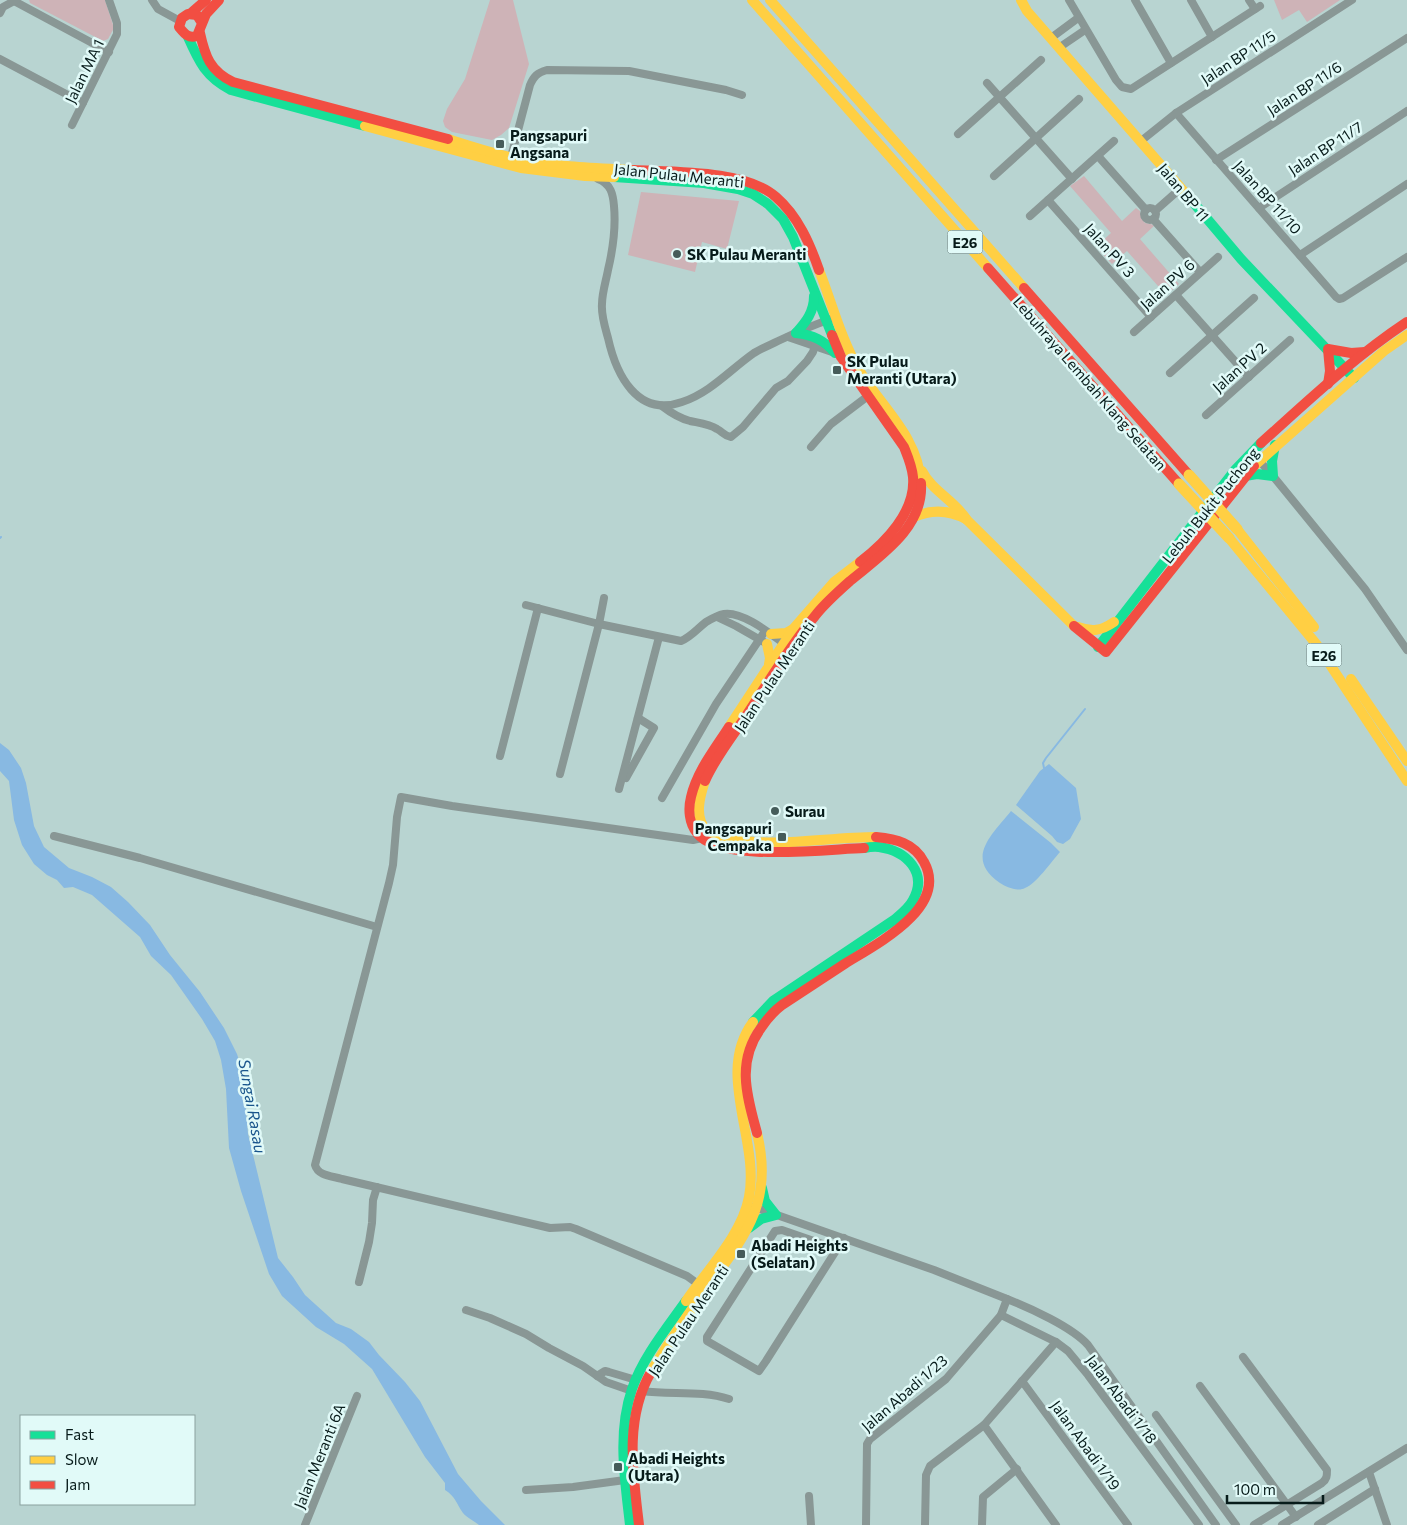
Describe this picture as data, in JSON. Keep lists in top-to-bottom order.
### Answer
{
  "streets": {
    "main road": [
      "Jalan Pulau Meranti",
      "Jalan BP 11",
      "E26",
      "Lebuhraya Lembah Klang Selatan",
      "Lebuh Bukit Puchong"
    ],
    "street": [
      "Jalan BP 11/5",
      "Jalan MA 1",
      "Jalan BP 11/6",
      "Jalan BP 11/7",
      "Jalan BP 11/10",
      "Jalan PV 3",
      "Jalan PV 6",
      "Jalan PV 2",
      "Jalan Abadi 1/23",
      "Jalan Abadi 1/18",
      "Jalan Abadi 1/19",
      "Jalan Meranti 6A"
    ]
  },
  "crossings": [
    ["Jalan BP 11/5", "Jalan BP 11"],
    ["Jalan BP 11/5", "Jalan BP 11/10"],
    ["Jalan BP 11/6", "Jalan BP 11/10"],
    ["Jalan BP 11/7", "Jalan BP 11/10"],
    ["Jalan BP 11", "Lebuh Bukit Puchong"],
    ["Jalan PV 3", "Jalan PV 6"],
    ["Jalan Abadi 1/23", "Jalan Abadi 1/18"]
  ],
  "water": ["Sungai Rasau"],
  "places": {
    "transit": [
      "Pangsapuri Angsana",
      "SK Pulau Meranti (Utara)",
      "Pangsapuri Cempaka",
      "Abadi Heights (Selatan)",
      "Abadi Heights (Utara)"
    ],
    "other": ["SK Pulau Meranti", "Surau"]
  },
  "legend": ["Fast", "Slow", "Jam"],
  "scale_bar": "100 m"
}
